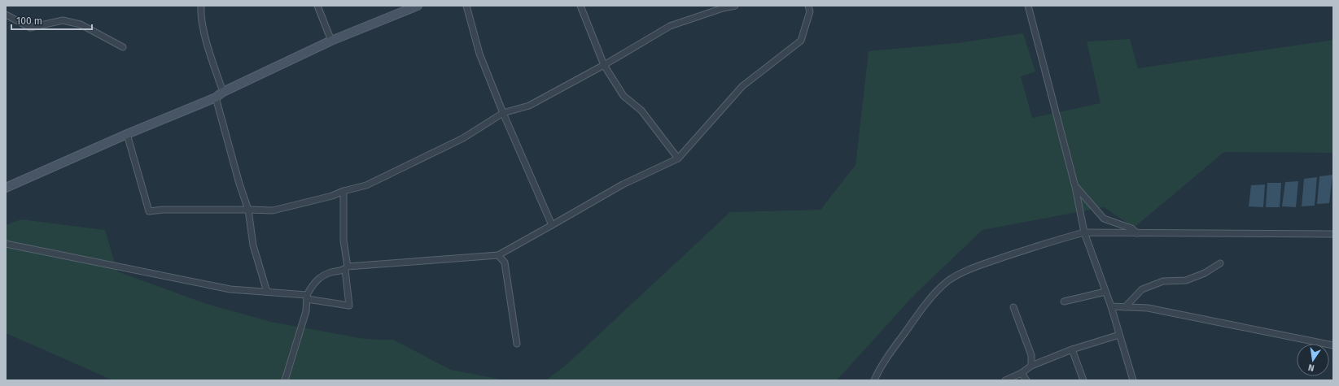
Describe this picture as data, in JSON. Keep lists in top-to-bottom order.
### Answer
{
  "scale_bar": "100 m",
  "north": "bottom"
}
